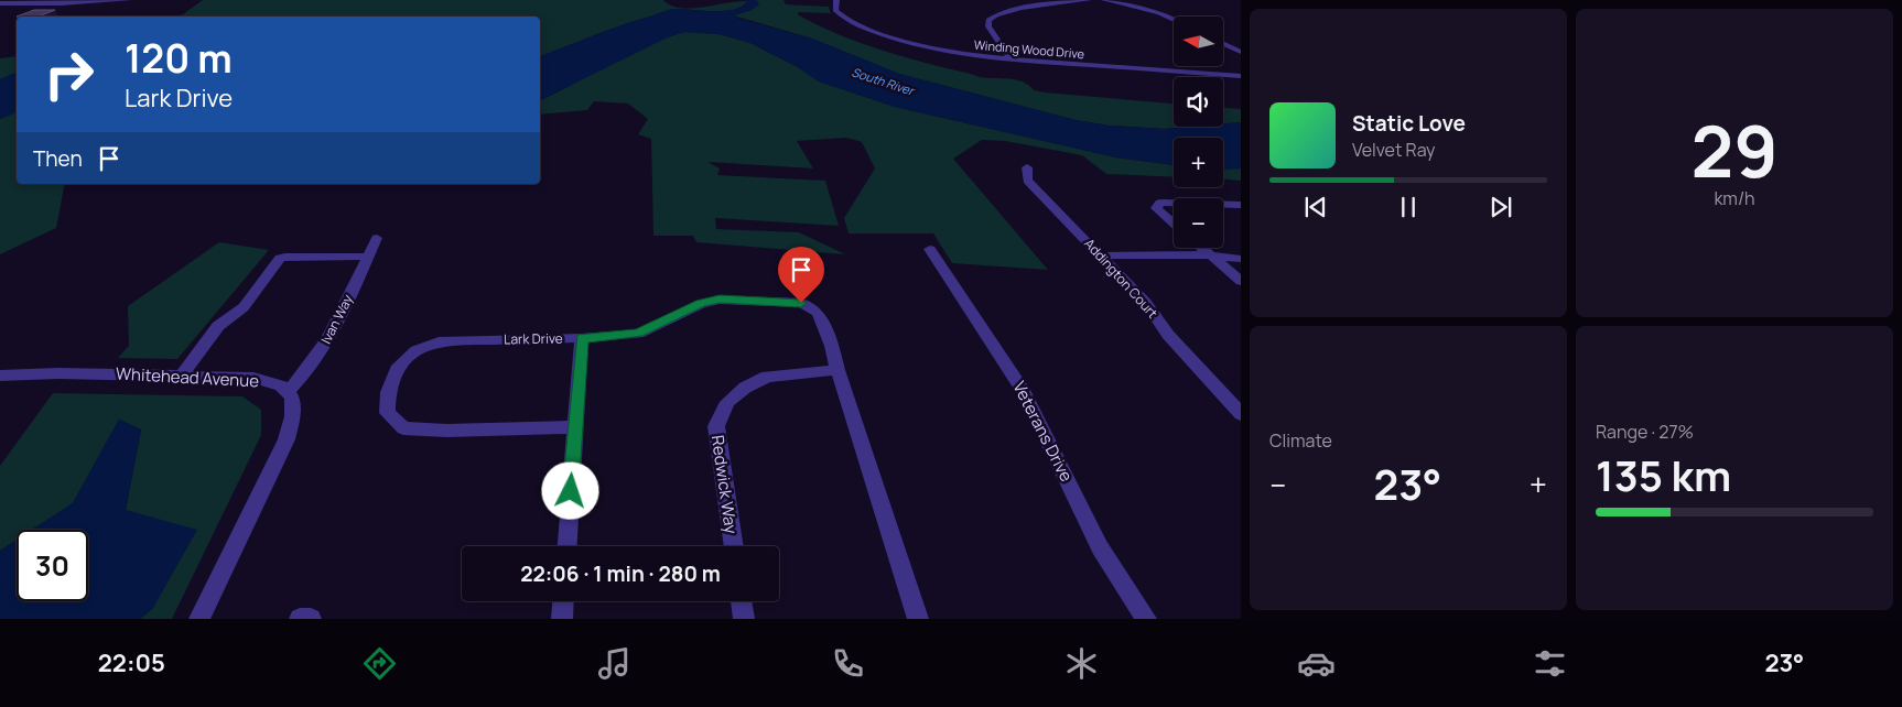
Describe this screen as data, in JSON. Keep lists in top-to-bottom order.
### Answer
{
  "streets": {
    "street": [
      "Winding Wood Drive",
      "Addington Court",
      "Ivan Way",
      "Lark Drive",
      "Whitehead Avenue",
      "Veterans Drive",
      "Redwick Way"
    ]
  },
  "crossings": [
    ["Ivan Way", "Whitehead Avenue"],
    ["Lark Drive", "Redwick Way"]
  ],
  "water": ["South River"],
  "north": "left",
  "page": {
    "tile": [
      ["29", "km/h"],
      "Climate",
      ["Range · 27%", "135 km"]
    ],
    "map_buttons": ["+", "−"],
    "turn": ["120 m", "Lark Drive"],
    "song": ["Static Love", "Velvet Ray"],
    "then": "Then",
    "heat": ["−", "23°", "+"],
    "limit": "30",
    "trip": "22:06 · 1 min · 280 m",
    "tabs": ["22:05", "23°"]
  }
}
